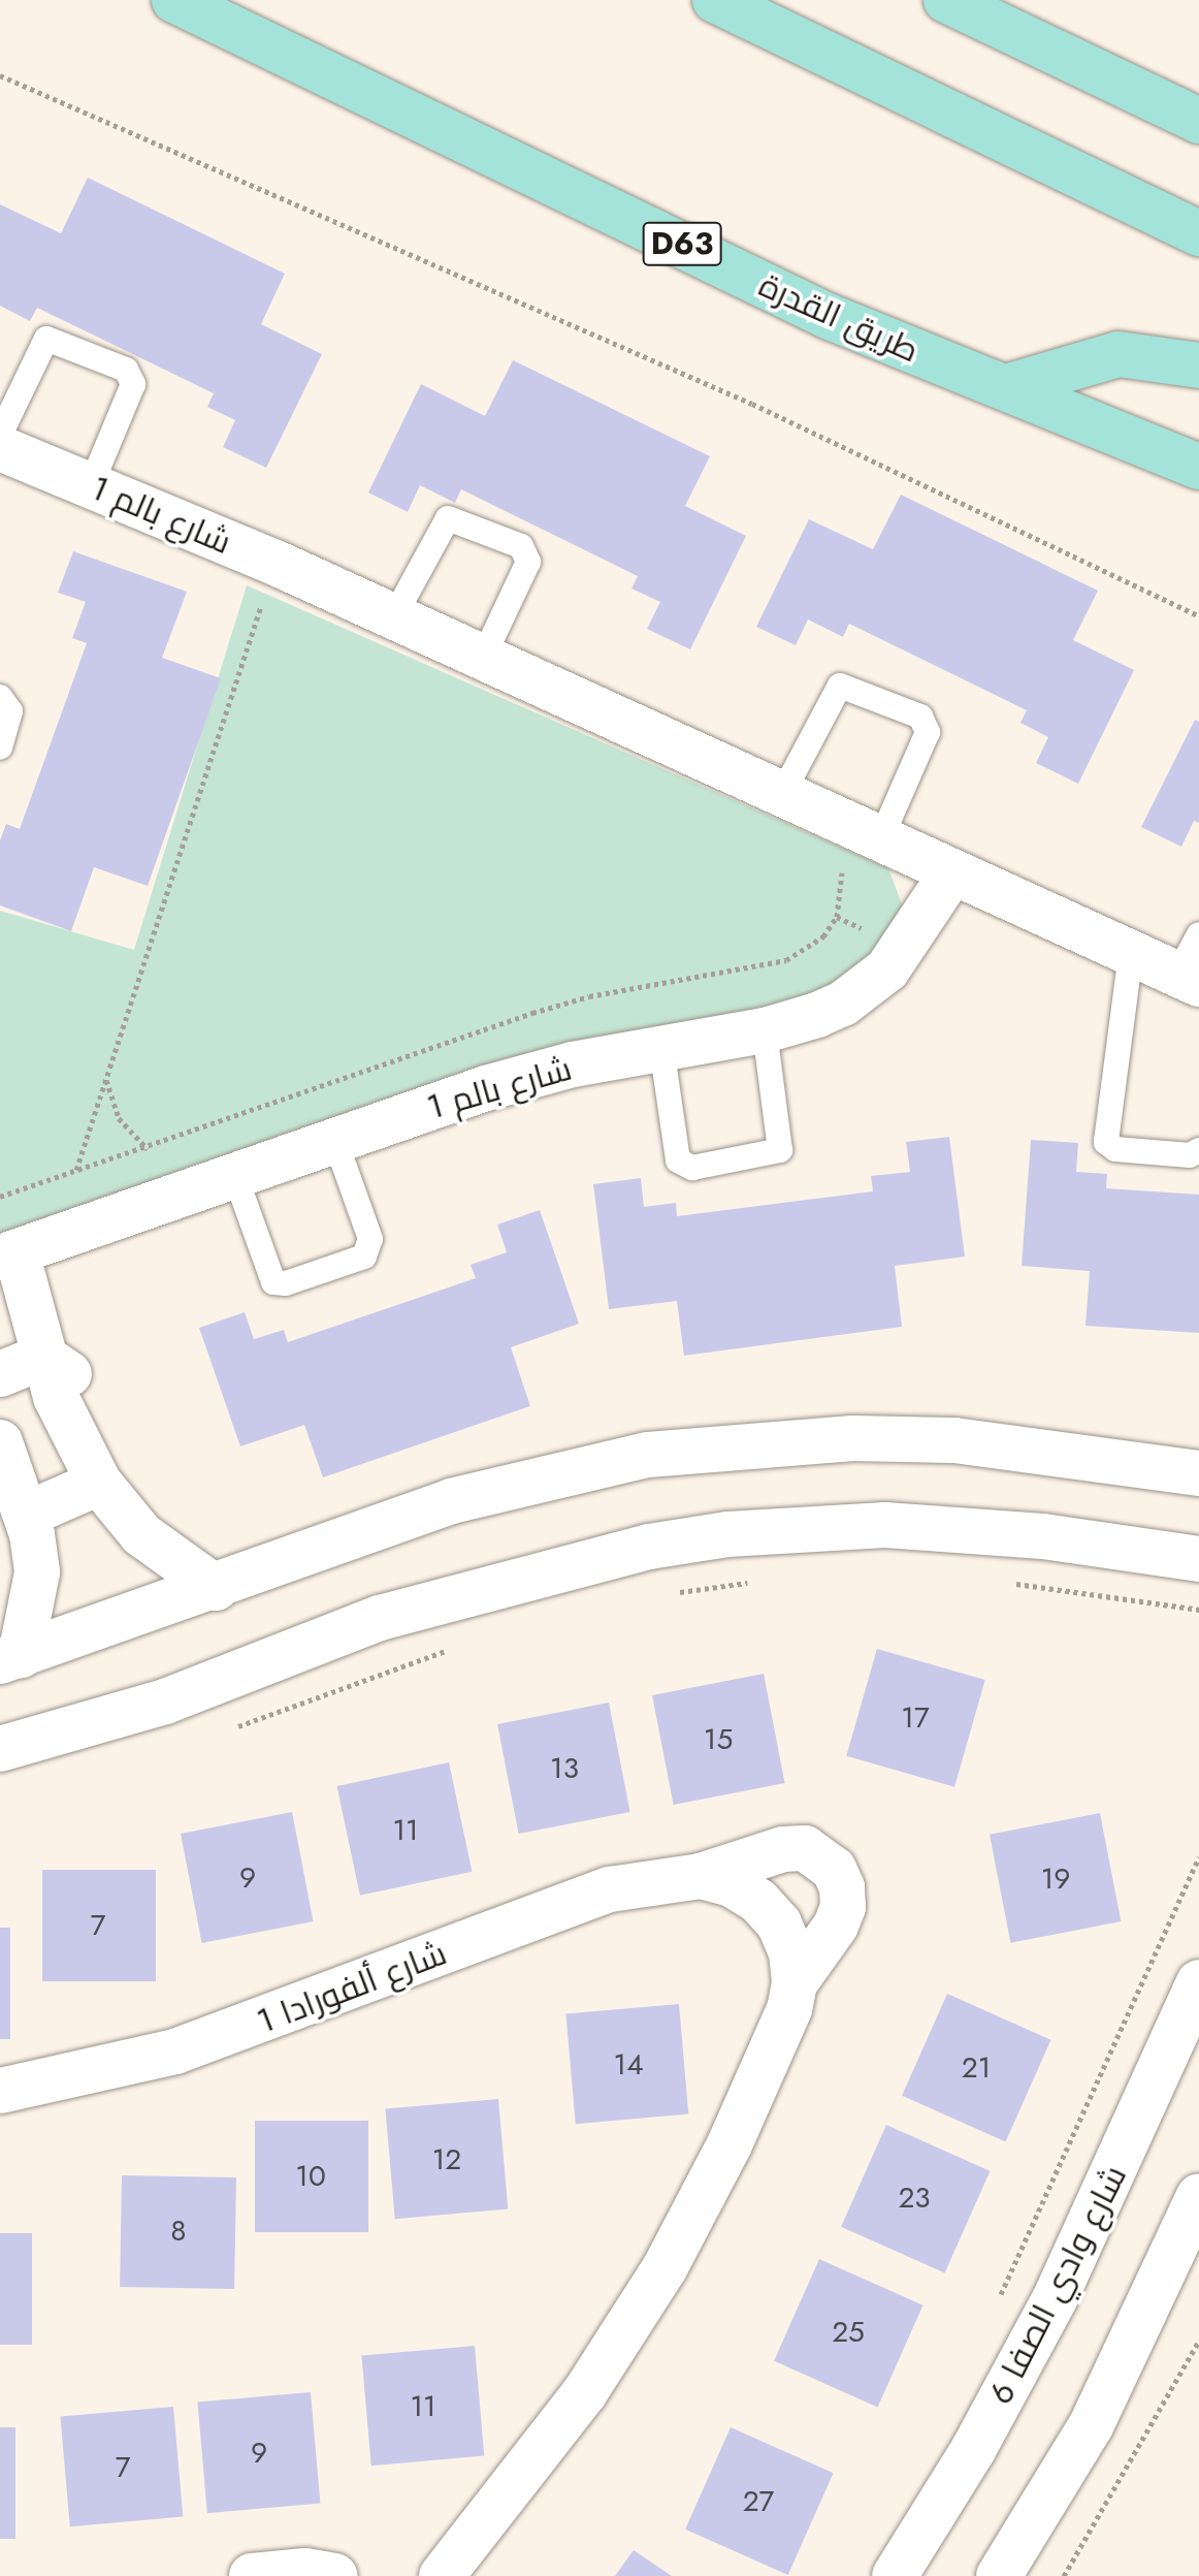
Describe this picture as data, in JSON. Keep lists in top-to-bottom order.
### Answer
{
  "streets": {
    "main road": ["D63", "طريق القدرة"],
    "street": ["شارع بالم 1", "شارع ألفورادا 1", "شارع وادي الصفا 6"]
  },
  "house_numbers": [
    "17",
    "15",
    "13",
    "11",
    "9",
    "19",
    "7",
    "14",
    "21",
    "12",
    "10",
    "23",
    "8",
    "25",
    "11",
    "9",
    "7",
    "27"
  ]
}
